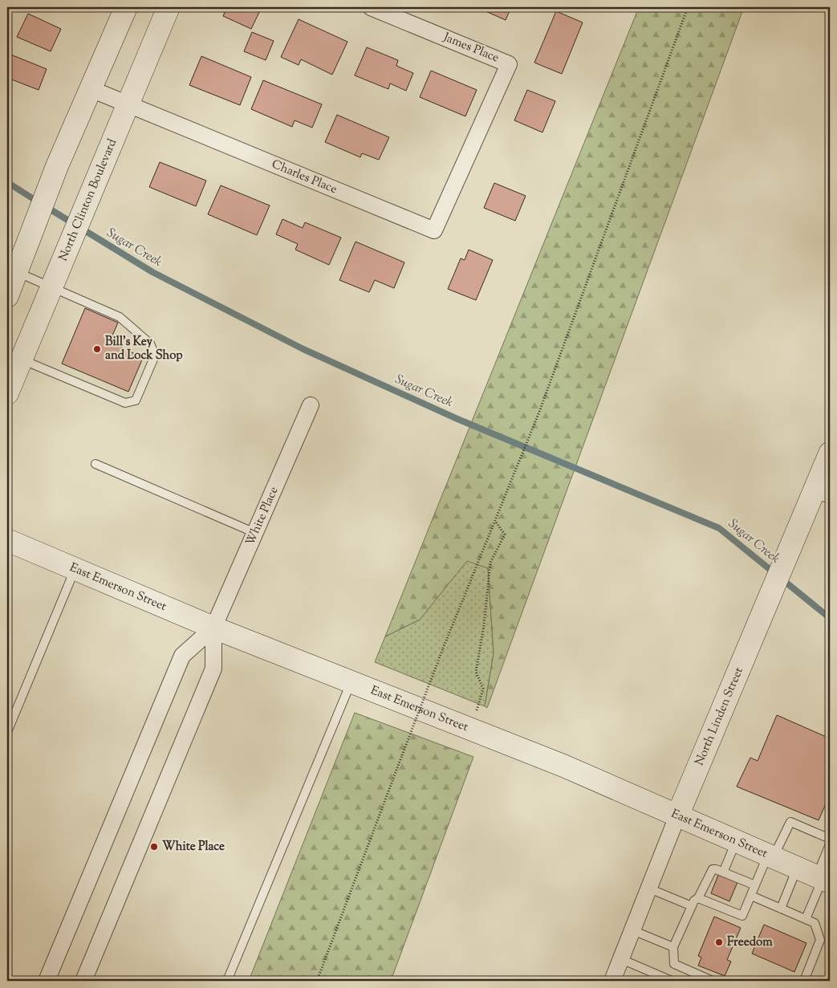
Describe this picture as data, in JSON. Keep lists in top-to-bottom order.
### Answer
{
  "streets": {
    "main road": ["North Clinton Boulevard", "East Emerson Street", "North Linden Street"],
    "street": ["James Place", "Charles Place", "White Place"]
  },
  "crossings": [
    ["James Place", "Charles Place"],
    ["Charles Place", "North Clinton Boulevard"],
    ["White Place", "East Emerson Street"],
    ["East Emerson Street", "North Linden Street"]
  ],
  "water": ["Sugar Creek"],
  "places": ["Bill's Key and Lock Shop", "White Place", "Freedom"]
}
